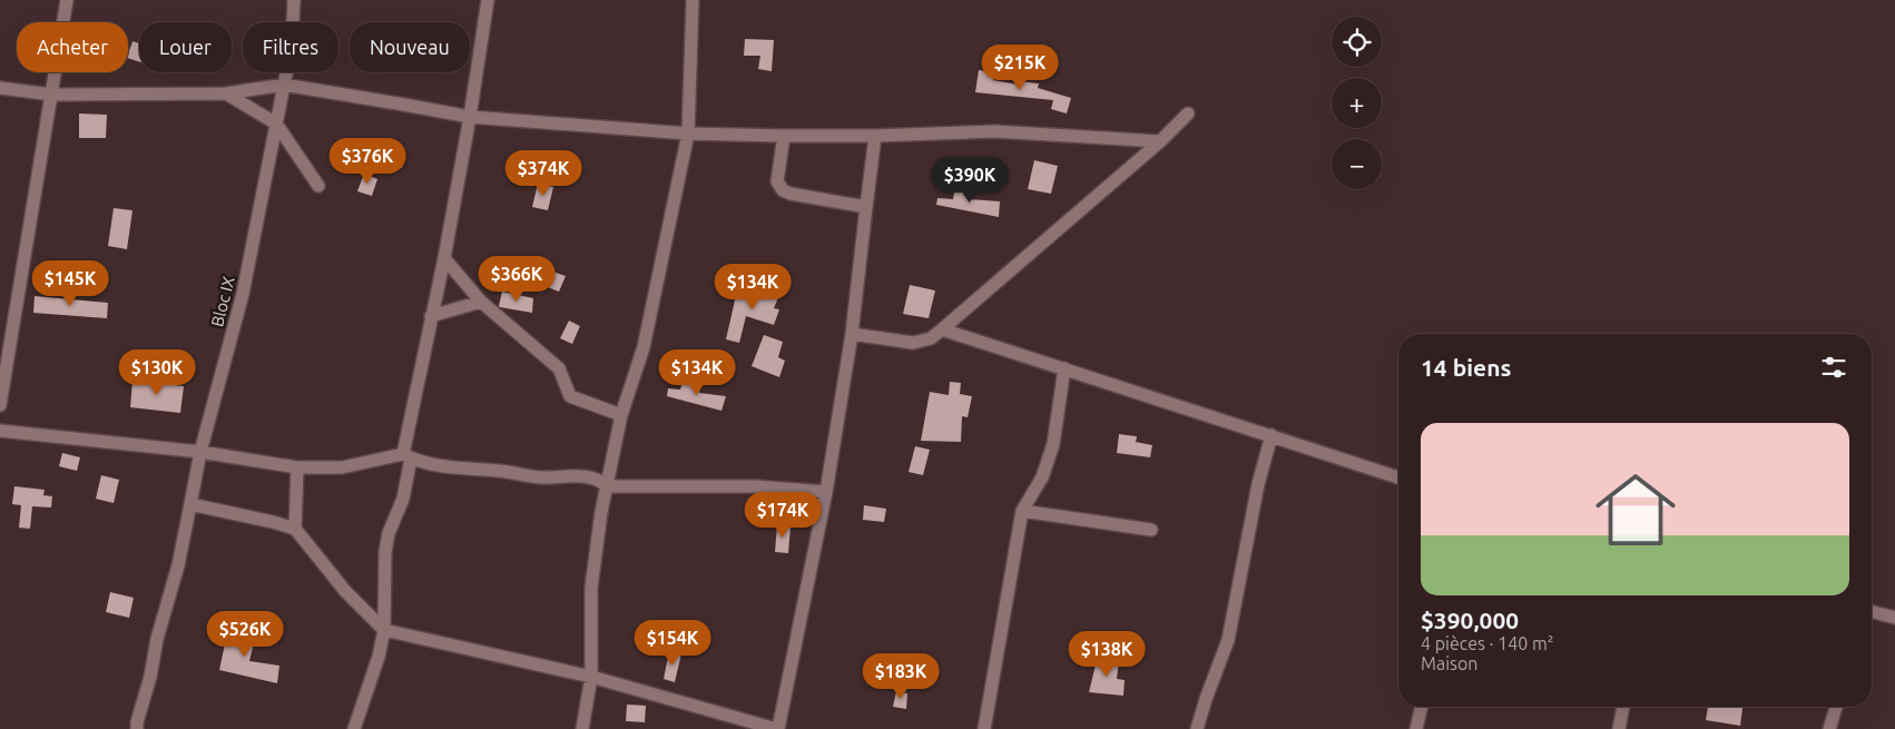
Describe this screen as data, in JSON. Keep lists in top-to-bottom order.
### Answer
{
  "streets": {
    "street": ["Bloc IX"]
  },
  "page": {
    "map_buttons": ["+", "−"],
    "chip": [
      "Acheter",
      "Louer",
      "Filtres",
      "Nouveau"
    ],
    "price": [
      "$215K",
      "$376K",
      "$374K",
      "$390K",
      "$366K",
      "$145K",
      "$134K",
      "$130K",
      "$134K",
      "$174K",
      "$526K",
      "$154K",
      "$138K",
      "$183K"
    ],
    "heading": "14 biens",
    "list": [
      {
        "name": "$390,000",
        "note": "4 pièces · 140 m² · Maison"
      }
    ]
  }
}
